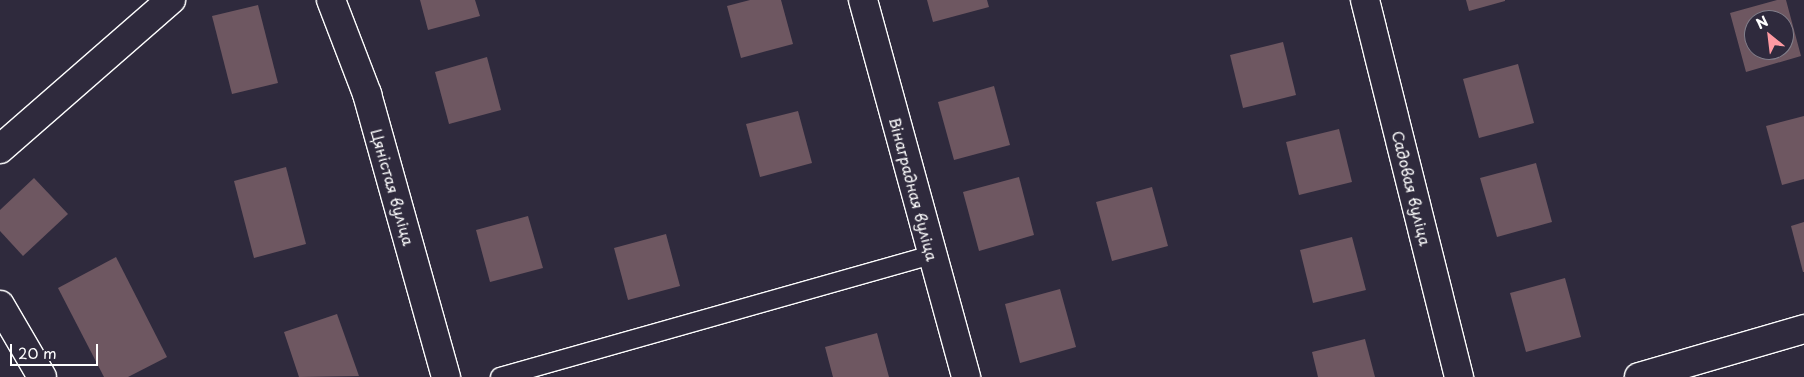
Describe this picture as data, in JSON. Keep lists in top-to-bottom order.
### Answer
{
  "streets": {
    "street": ["Цяністая вуліца", "Садовая вуліца", "Вінаградная вуліца"]
  },
  "scale_bar": "20 m",
  "north": "top left"
}
